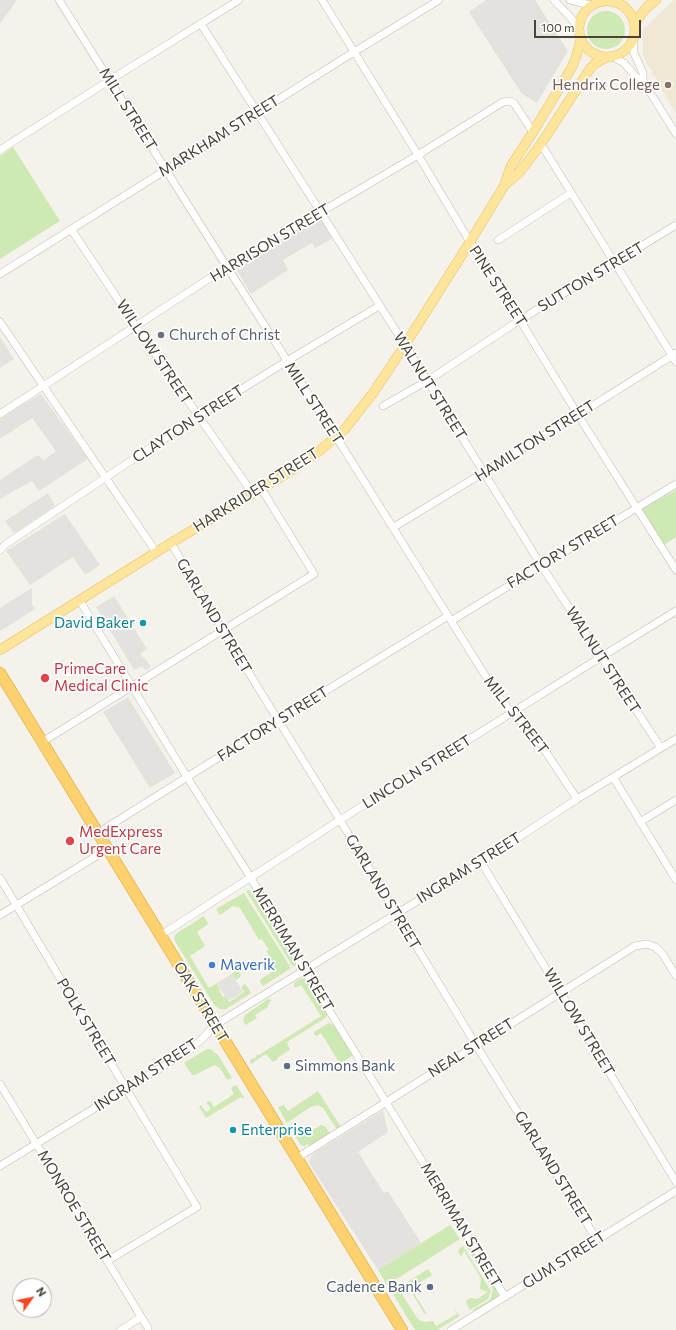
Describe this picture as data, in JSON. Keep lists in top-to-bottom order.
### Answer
{
  "streets": {
    "highway": ["OAK STREET"],
    "main road": ["HARKRIDER STREET"],
    "street": [
      "MILL STREET",
      "MARKHAM STREET",
      "HARRISON STREET",
      "SUTTON STREET",
      "PINE STREET",
      "WILLOW STREET",
      "WALNUT STREET",
      "CLAYTON STREET",
      "HAMILTON STREET",
      "FACTORY STREET",
      "GARLAND STREET",
      "LINCOLN STREET",
      "INGRAM STREET",
      "MERRIMAN STREET",
      "POLK STREET",
      "NEAL STREET",
      "MONROE STREET",
      "GUM STREET"
    ]
  },
  "crossings": [
    ["MILL STREET", "MARKHAM STREET"],
    ["MILL STREET", "HARRISON STREET"],
    ["MILL STREET", "CLAYTON STREET"],
    ["MILL STREET", "HAMILTON STREET"],
    ["MILL STREET", "HARKRIDER STREET"],
    ["MILL STREET", "FACTORY STREET"],
    ["MILL STREET", "LINCOLN STREET"],
    ["MILL STREET", "INGRAM STREET"],
    ["MARKHAM STREET", "PINE STREET"],
    ["MARKHAM STREET", "WILLOW STREET"],
    ["MARKHAM STREET", "WALNUT STREET"],
    ["HARRISON STREET", "PINE STREET"],
    ["HARRISON STREET", "WILLOW STREET"],
    ["HARRISON STREET", "WALNUT STREET"],
    ["HARRISON STREET", "HARKRIDER STREET"],
    ["HARRISON STREET", "GARLAND STREET"],
    ["SUTTON STREET", "PINE STREET"],
    ["SUTTON STREET", "WALNUT STREET"],
    ["PINE STREET", "HAMILTON STREET"],
    ["PINE STREET", "HARKRIDER STREET"],
    ["PINE STREET", "FACTORY STREET"],
    ["WILLOW STREET", "CLAYTON STREET"],
    ["WILLOW STREET", "HARKRIDER STREET"],
    ["WILLOW STREET", "GARLAND STREET"],
    ["WILLOW STREET", "INGRAM STREET"],
    ["WILLOW STREET", "NEAL STREET"],
    ["WALNUT STREET", "CLAYTON STREET"],
    ["WALNUT STREET", "HAMILTON STREET"],
    ["WALNUT STREET", "HARKRIDER STREET"],
    ["WALNUT STREET", "FACTORY STREET"],
    ["WALNUT STREET", "LINCOLN STREET"],
    ["WALNUT STREET", "INGRAM STREET"],
    ["CLAYTON STREET", "GARLAND STREET"],
    ["HARKRIDER STREET", "GARLAND STREET"],
    ["HARKRIDER STREET", "MERRIMAN STREET"],
    ["FACTORY STREET", "GARLAND STREET"],
    ["FACTORY STREET", "MERRIMAN STREET"],
    ["FACTORY STREET", "OAK STREET"],
    ["GARLAND STREET", "LINCOLN STREET"],
    ["GARLAND STREET", "INGRAM STREET"],
    ["GARLAND STREET", "NEAL STREET"],
    ["GARLAND STREET", "GUM STREET"],
    ["LINCOLN STREET", "MERRIMAN STREET"],
    ["LINCOLN STREET", "OAK STREET"],
    ["INGRAM STREET", "MERRIMAN STREET"],
    ["INGRAM STREET", "OAK STREET"],
    ["INGRAM STREET", "POLK STREET"],
    ["INGRAM STREET", "MONROE STREET"],
    ["MERRIMAN STREET", "NEAL STREET"],
    ["MERRIMAN STREET", "GUM STREET"],
    ["OAK STREET", "NEAL STREET"],
    ["POLK STREET", "MONROE STREET"]
  ],
  "places": [
    "Hendrix College",
    "Church of Christ",
    "David Baker",
    "PrimeCare Medical Clinic",
    "MedExpress Urgent Care",
    "Maverik",
    "Simmons Bank",
    "Enterprise",
    "Cadence Bank"
  ],
  "scale_bar": "100 m",
  "north": "top right"
}
